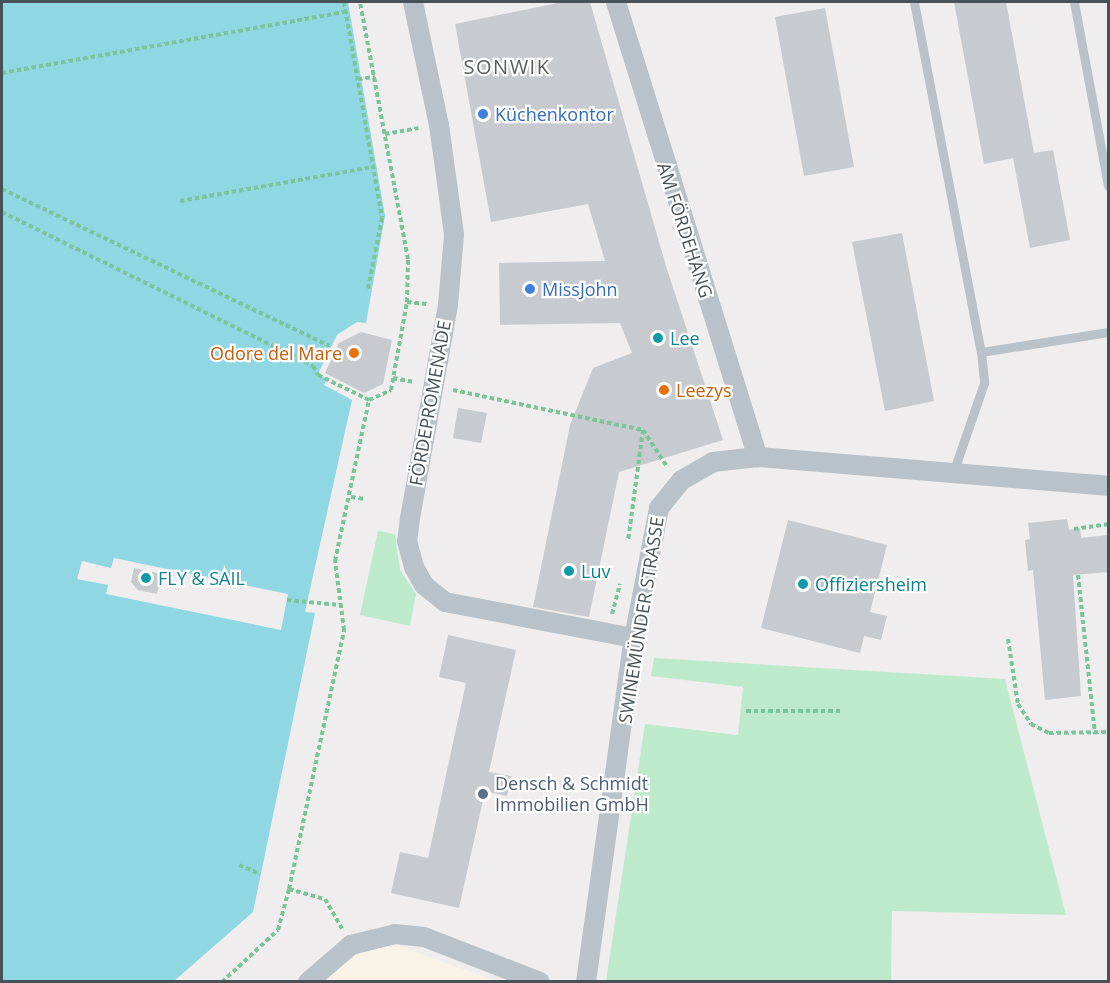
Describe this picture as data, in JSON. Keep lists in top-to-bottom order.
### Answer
{
  "streets": {
    "street": ["AM FÖRDEHANG", "FÖRDEPROMENADE", "SWINEMÜNDER STRASSE"]
  },
  "crossings": [
    ["AM FÖRDEHANG", "SWINEMÜNDER STRASSE"],
    ["FÖRDEPROMENADE", "SWINEMÜNDER STRASSE"]
  ],
  "districts": ["SONWIK"],
  "places": [
    "Küchenkontor",
    "MissJohn",
    "Lee",
    "Odore del Mare",
    "Leezys",
    "Luv",
    "FLY & SAIL",
    "Offiziersheim",
    "Densch & Schmidt Immobilien GmbH"
  ]
}
